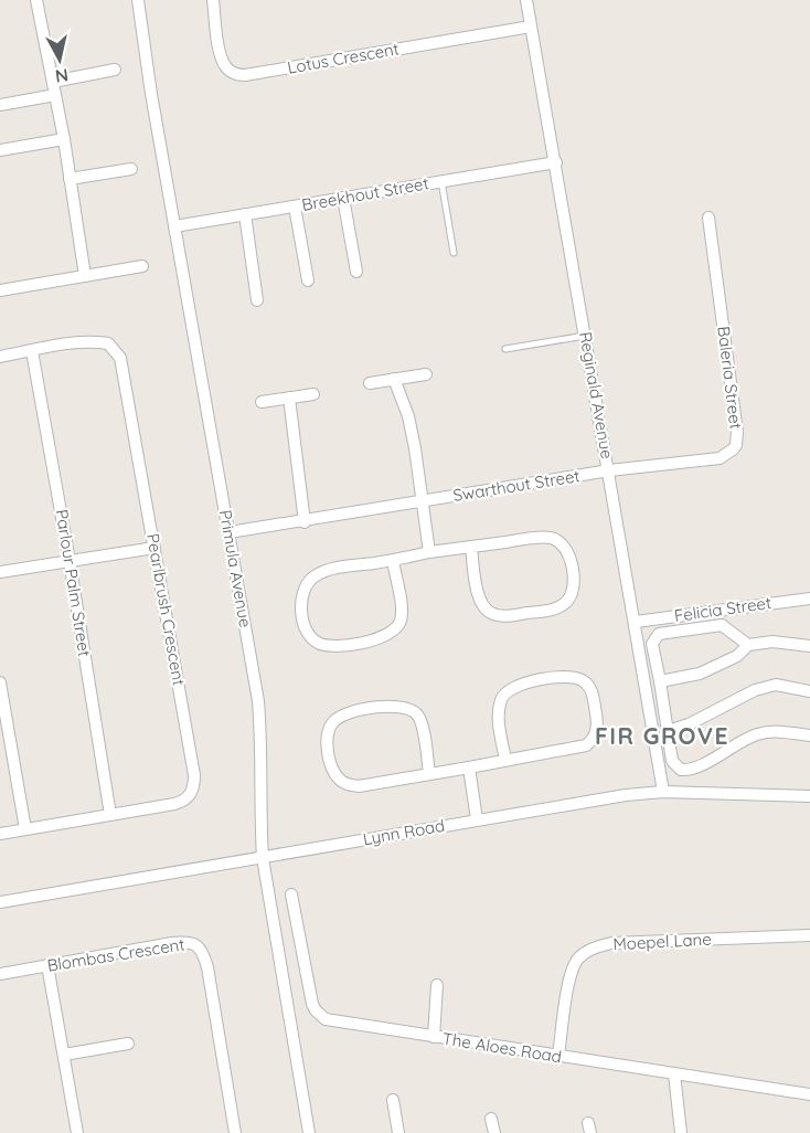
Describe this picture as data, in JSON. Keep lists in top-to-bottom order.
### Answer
{
  "streets": {
    "street": [
      "Lotus Crescent",
      "Breekhout Street",
      "Baleria Street",
      "Reginald Avenue",
      "Swarthout Street",
      "Primula Avenue",
      "Parlour Palm Street",
      "Pearlbrush Crescent",
      "Felicia Street",
      "Lynn Road",
      "Moepel Lane",
      "Blombas Crescent",
      "The Aloes Road"
    ]
  },
  "crossings": [
    ["Lotus Crescent", "Reginald Avenue"],
    ["Breekhout Street", "Reginald Avenue"],
    ["Breekhout Street", "Primula Avenue"],
    ["Baleria Street", "Reginald Avenue"],
    ["Baleria Street", "Swarthout Street"],
    ["Reginald Avenue", "Swarthout Street"],
    ["Reginald Avenue", "Felicia Street"],
    ["Reginald Avenue", "Lynn Road"],
    ["Swarthout Street", "Primula Avenue"],
    ["Primula Avenue", "Lynn Road"],
    ["Parlour Palm Street", "Pearlbrush Crescent"],
    ["Moepel Lane", "The Aloes Road"]
  ],
  "districts": ["FIR GROVE"],
  "north": "bottom"
}
